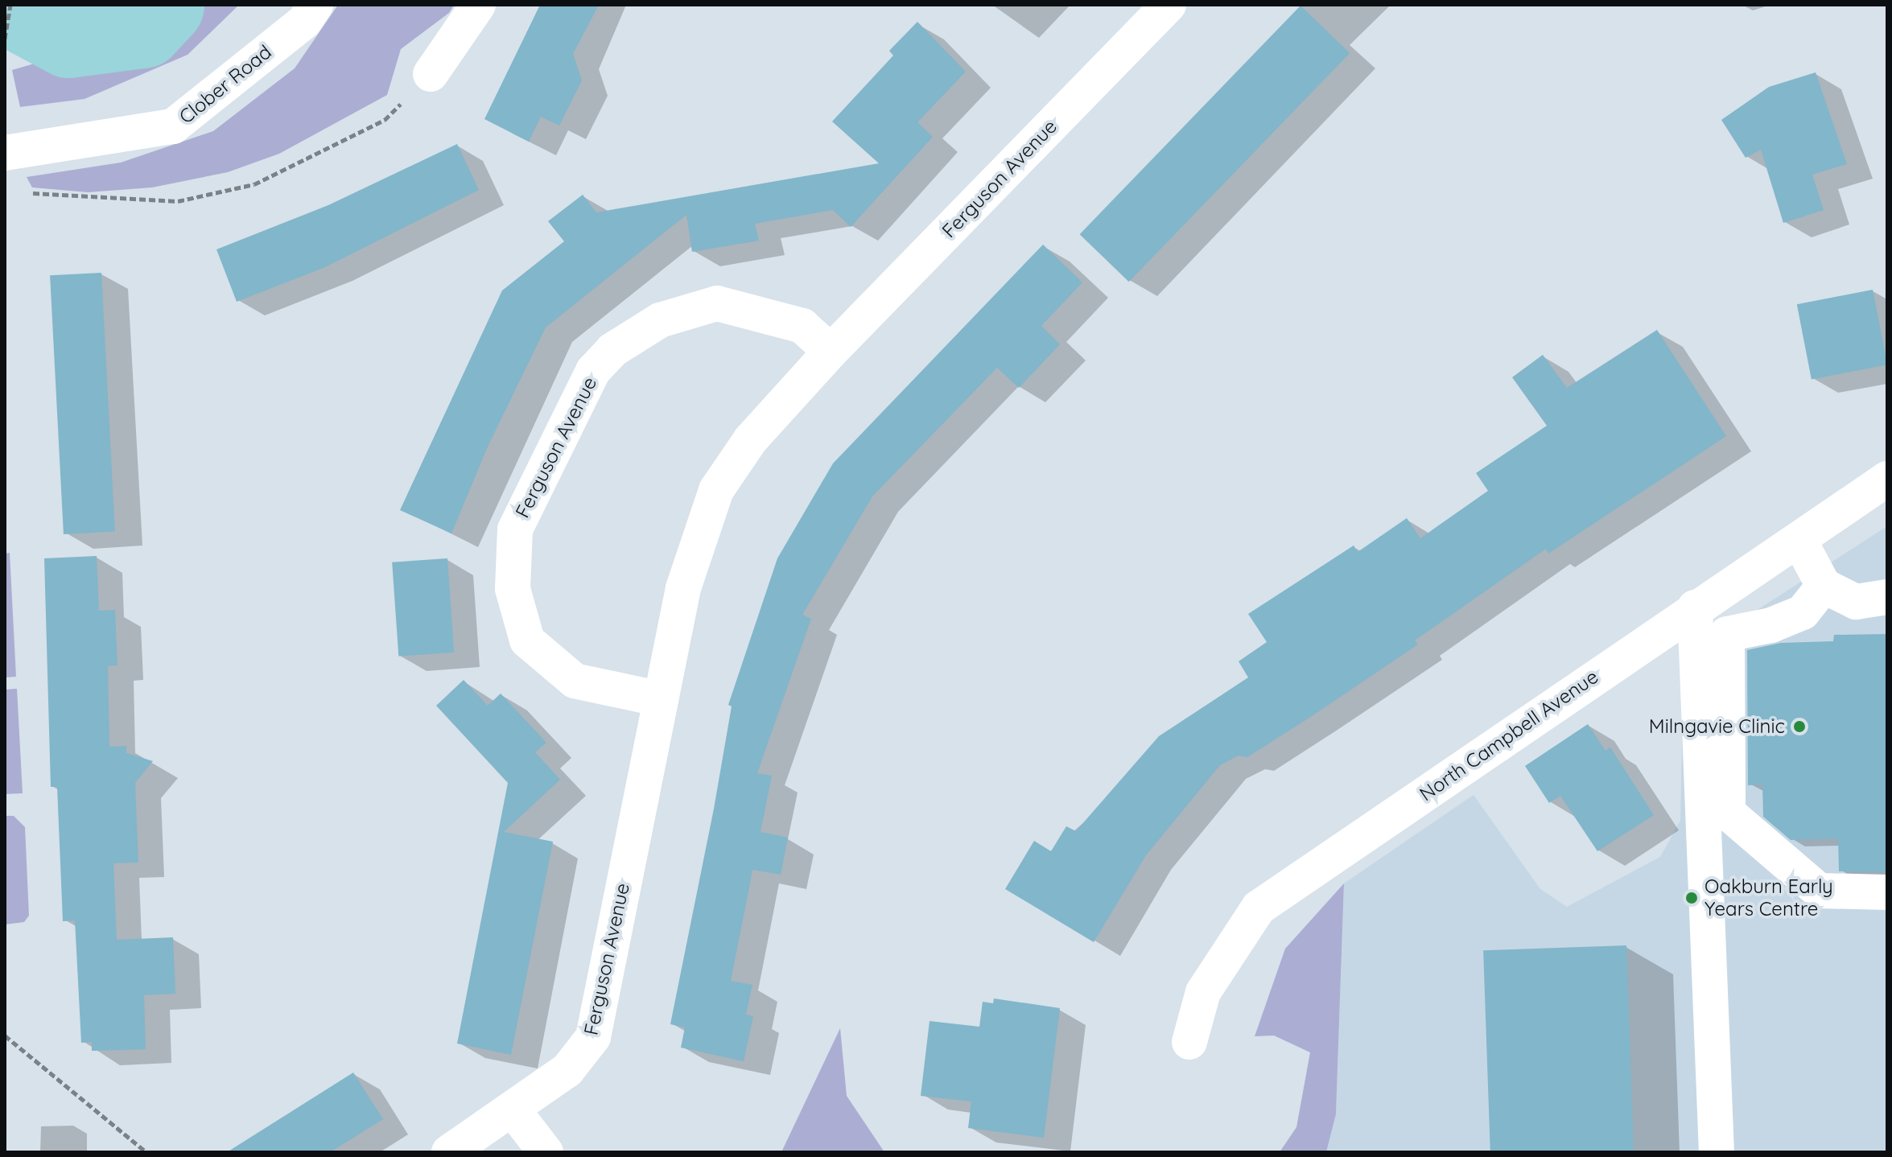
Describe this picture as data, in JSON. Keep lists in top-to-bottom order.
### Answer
{
  "streets": {
    "street": ["Clober Road", "Ferguson Avenue", "North Campbell Avenue"]
  },
  "places": ["Milngavie Clinic", "Oakburn Early Years Centre"]
}
